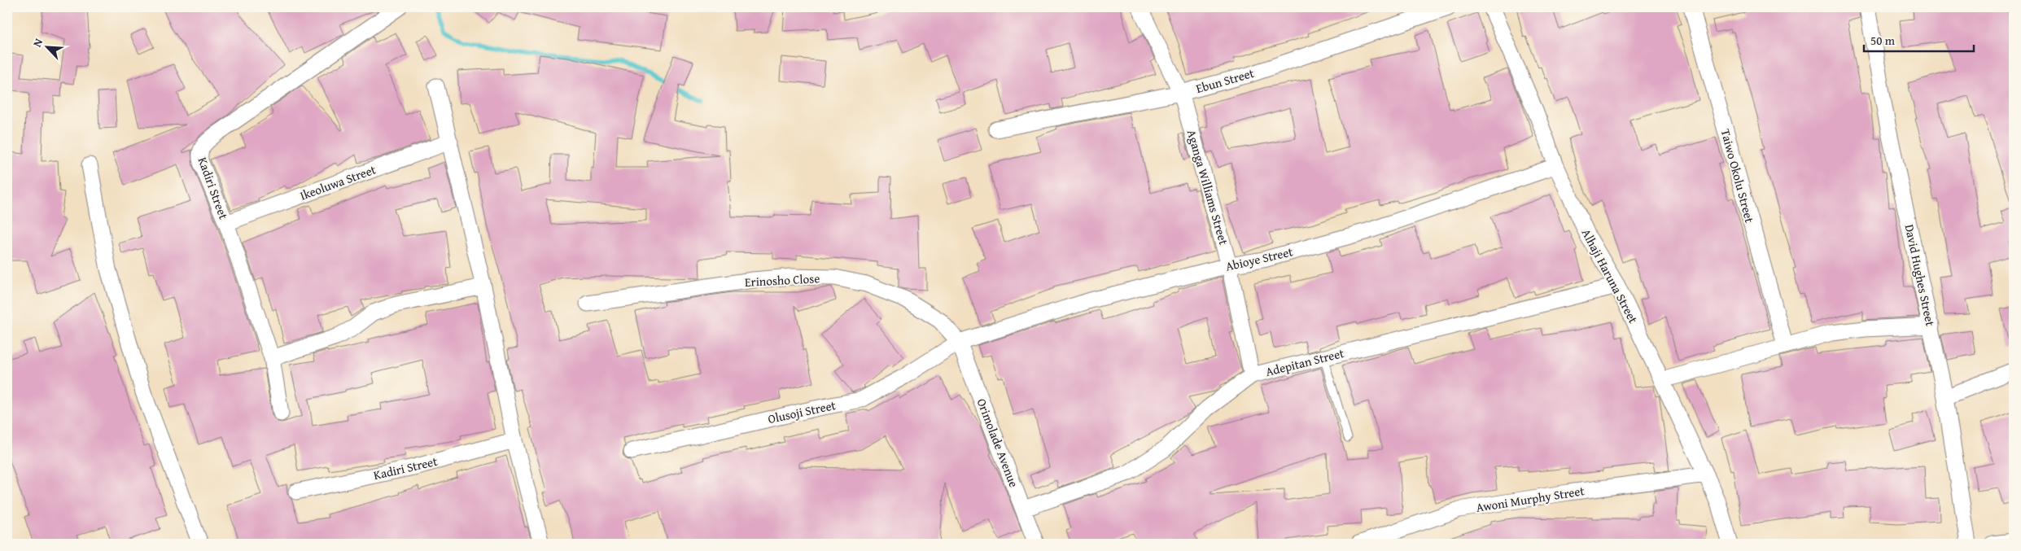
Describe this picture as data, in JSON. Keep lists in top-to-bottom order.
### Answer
{
  "streets": {
    "street": [
      "Ebun Street",
      "Taiwo Okolu Street",
      "Ikeoluwa Street",
      "Aganga Williams Street",
      "Kadiri Street",
      "Abioye Street",
      "David Hughes Street",
      "Alhaji Haruna Street",
      "Erinosho Close",
      "Adepitan Street",
      "Olusoji Street",
      "Orimolade Avenue",
      "Awoni Murphy Street"
    ]
  },
  "crossings": [
    ["Ebun Street", "Aganga Williams Street"],
    ["Ikeoluwa Street", "Kadiri Street"],
    ["Aganga Williams Street", "Abioye Street"],
    ["Aganga Williams Street", "Adepitan Street"],
    ["Abioye Street", "Alhaji Haruna Street"],
    ["Abioye Street", "Erinosho Close"],
    ["Abioye Street", "Olusoji Street"],
    ["Abioye Street", "Orimolade Avenue"],
    ["Alhaji Haruna Street", "Adepitan Street"],
    ["Alhaji Haruna Street", "Awoni Murphy Street"],
    ["Erinosho Close", "Olusoji Street"],
    ["Erinosho Close", "Orimolade Avenue"],
    ["Adepitan Street", "Orimolade Avenue"],
    ["Olusoji Street", "Orimolade Avenue"]
  ],
  "scale_bar": "50 m",
  "north": "top left"
}
